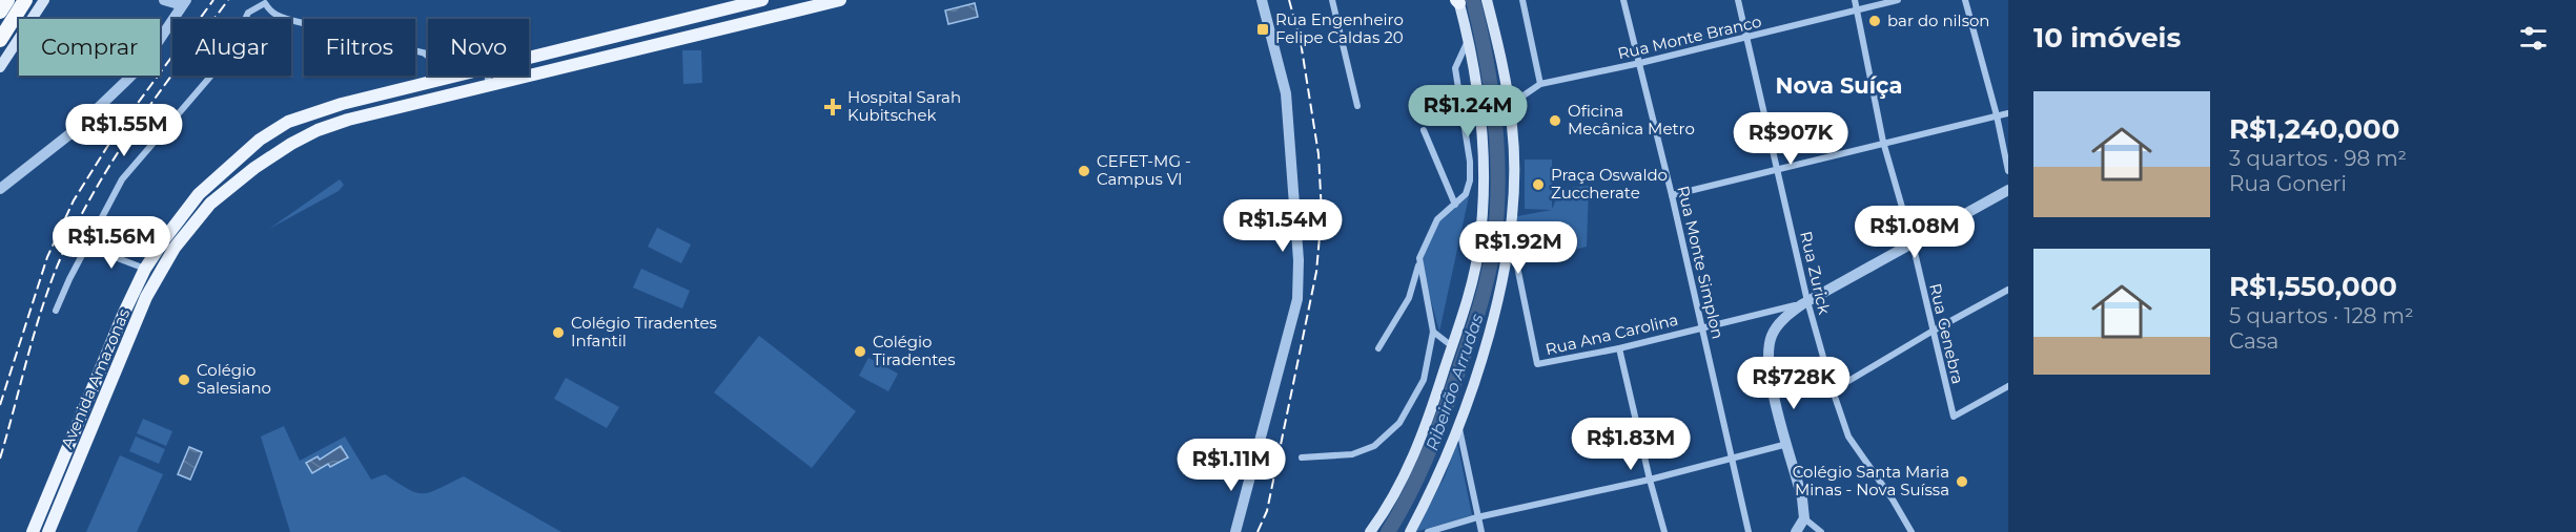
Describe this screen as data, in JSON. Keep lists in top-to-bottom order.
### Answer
{
  "streets": {
    "main road": ["Avenida Amazonas"],
    "street": [
      "Rua Monte Branco",
      "Rua Monte Simplon",
      "Rua Zurick",
      "Rua Genebra",
      "Rua Ana Carolina"
    ]
  },
  "crossings": [
    ["Rua Monte Branco", "Rua Monte Simplon"],
    ["Rua Monte Branco", "Rua Zurick"],
    ["Rua Monte Branco", "Rua Genebra"],
    ["Rua Monte Simplon", "Rua Ana Carolina"],
    ["Rua Zurick", "Rua Ana Carolina"]
  ],
  "districts": ["Nova Suíça"],
  "water": ["Ribeirão Arrudas"],
  "places": {
    "other": [
      "bar do nilson",
      "Oficina Mecânica Metro",
      "CEFET-MG - Campus VI",
      "Praça Oswaldo Zuccherate",
      "Colégio Tiradentes Infantil",
      "Colégio Tiradentes",
      "Colégio Salesiano",
      "Colégio Santa Maria Minas - Nova Suíssa"
    ],
    "transit": ["Rua Engenheiro Felipe Caldas 20"],
    "health": ["Hospital Sarah Kubitschek"]
  },
  "page": {
    "heading": "10 imóveis",
    "chip": [
      "Comprar",
      "Alugar",
      "Filtros",
      "Novo"
    ],
    "list": [
      {
        "name": "R$1,240,000",
        "note": "3 quartos · 98 m² · Rua Goneri"
      },
      {
        "name": "R$1,550,000",
        "note": "5 quartos · 128 m² · Casa"
      }
    ],
    "price": [
      "R$1.24M",
      "R$1.55M",
      "R$907K",
      "R$1.54M",
      "R$1.08M",
      "R$1.56M",
      "R$1.92M",
      "R$728K",
      "R$1.83M",
      "R$1.11M"
    ]
  }
}
